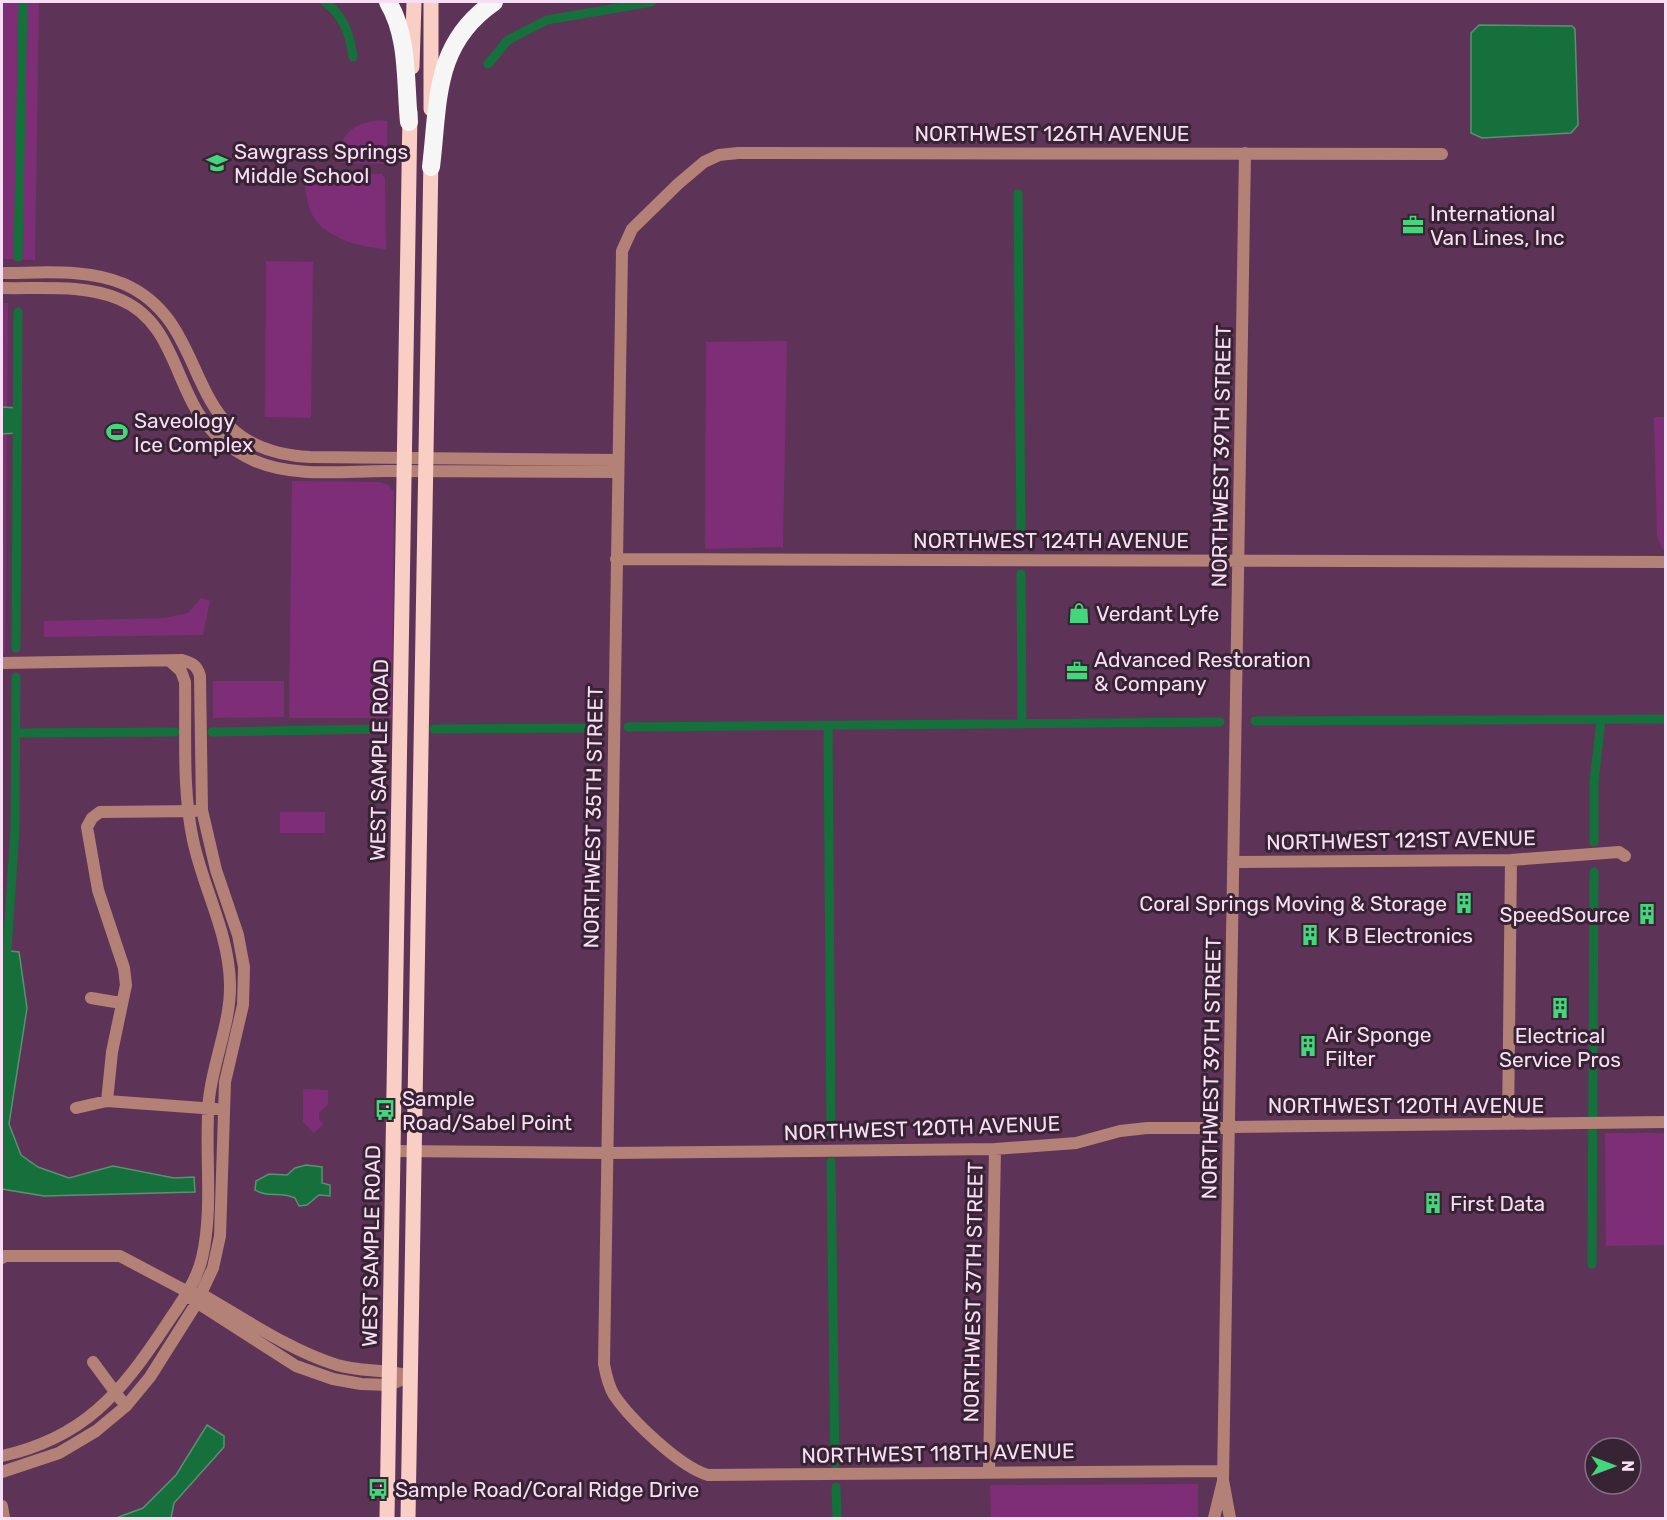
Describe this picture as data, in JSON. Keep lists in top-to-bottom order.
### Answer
{
  "streets": {
    "main road": ["WEST SAMPLE ROAD"],
    "street": [
      "NORTHWEST 126TH AVENUE",
      "NORTHWEST 39TH STREET",
      "NORTHWEST 124TH AVENUE",
      "NORTHWEST 35TH STREET",
      "NORTHWEST 121ST AVENUE",
      "NORTHWEST 120TH AVENUE",
      "NORTHWEST 37TH STREET",
      "NORTHWEST 118TH AVENUE"
    ]
  },
  "crossings": [
    ["NORTHWEST 126TH AVENUE", "NORTHWEST 39TH STREET"],
    ["NORTHWEST 126TH AVENUE", "NORTHWEST 35TH STREET"],
    ["NORTHWEST 39TH STREET", "NORTHWEST 124TH AVENUE"],
    ["NORTHWEST 39TH STREET", "NORTHWEST 121ST AVENUE"],
    ["NORTHWEST 39TH STREET", "NORTHWEST 120TH AVENUE"],
    ["NORTHWEST 39TH STREET", "NORTHWEST 118TH AVENUE"],
    ["NORTHWEST 124TH AVENUE", "NORTHWEST 35TH STREET"],
    ["WEST SAMPLE ROAD", "NORTHWEST 120TH AVENUE"],
    ["NORTHWEST 35TH STREET", "NORTHWEST 120TH AVENUE"],
    ["NORTHWEST 35TH STREET", "NORTHWEST 118TH AVENUE"],
    ["NORTHWEST 120TH AVENUE", "NORTHWEST 37TH STREET"],
    ["NORTHWEST 37TH STREET", "NORTHWEST 118TH AVENUE"]
  ],
  "places": {
    "school or university": ["Sawgrass Springs Middle School"],
    "office": ["International Van Lines, Inc", "Advanced Restoration & Company"],
    "sports": ["Saveology Ice Complex"],
    "shop": ["Verdant Lyfe"],
    "building": [
      "Coral Springs Moving & Storage",
      "SpeedSource",
      "K B Electronics",
      "Electrical Service Pros",
      "Air Sponge Filter",
      "First Data"
    ],
    "bus stop": ["Sample Road/Sabel Point", "Sample Road/Coral Ridge Drive"]
  },
  "north": "right"
}
